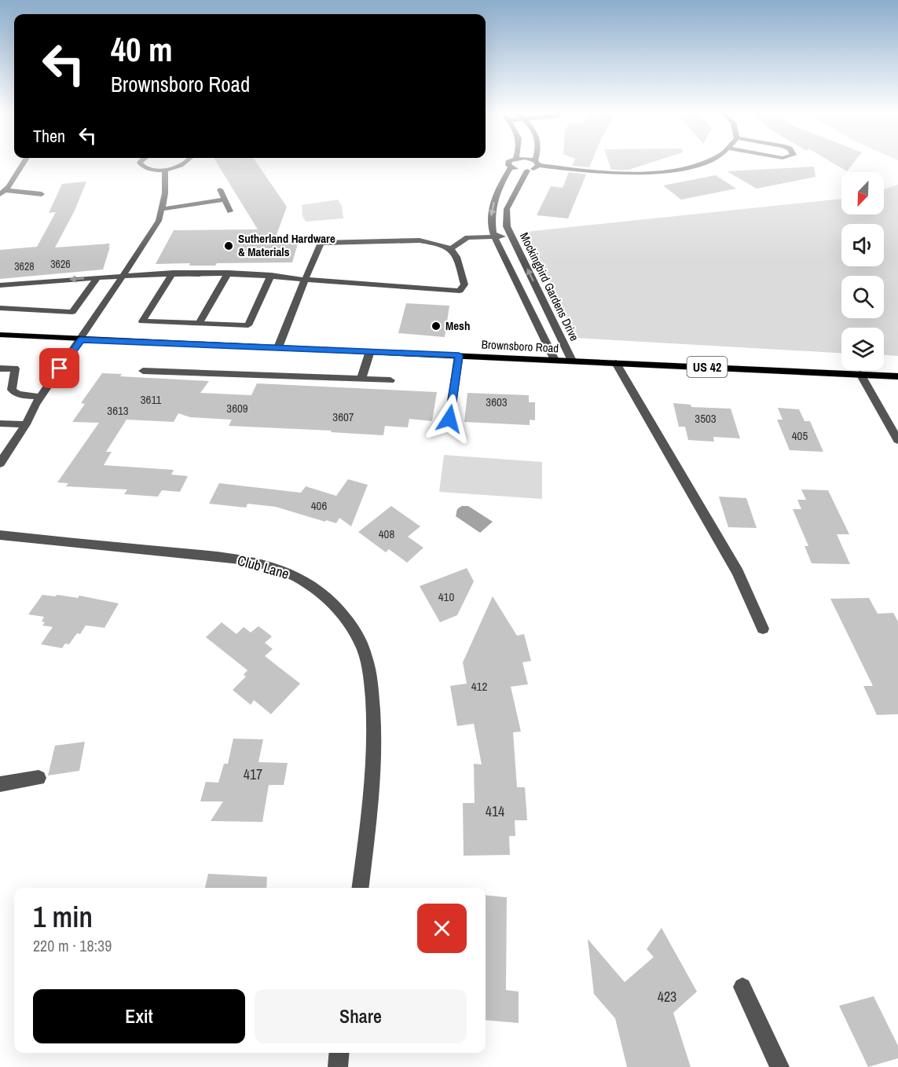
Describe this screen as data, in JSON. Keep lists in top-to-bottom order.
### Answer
{
  "streets": {
    "main road": ["Brownsboro Road", "US 42"],
    "street": ["Mockingbird Gardens Drive", "Club Lane"]
  },
  "crossings": [
    ["Mockingbird Gardens Drive", "Brownsboro Road"]
  ],
  "places": ["Sutherland Hardware & Materials", "Mesh"],
  "house_numbers": [
    "3626",
    "3628",
    "3611",
    "3603",
    "3609",
    "3613",
    "3607",
    "3503",
    "405",
    "406",
    "408",
    "410",
    "412",
    "417",
    "414",
    "423"
  ],
  "north": "bottom left",
  "page": {
    "turn": ["40 m", "Brownsboro Road"],
    "then": "Then",
    "heading": ["1 min", "220 m · 18:39"],
    "buttons": ["Exit", "Share"]
  }
}
